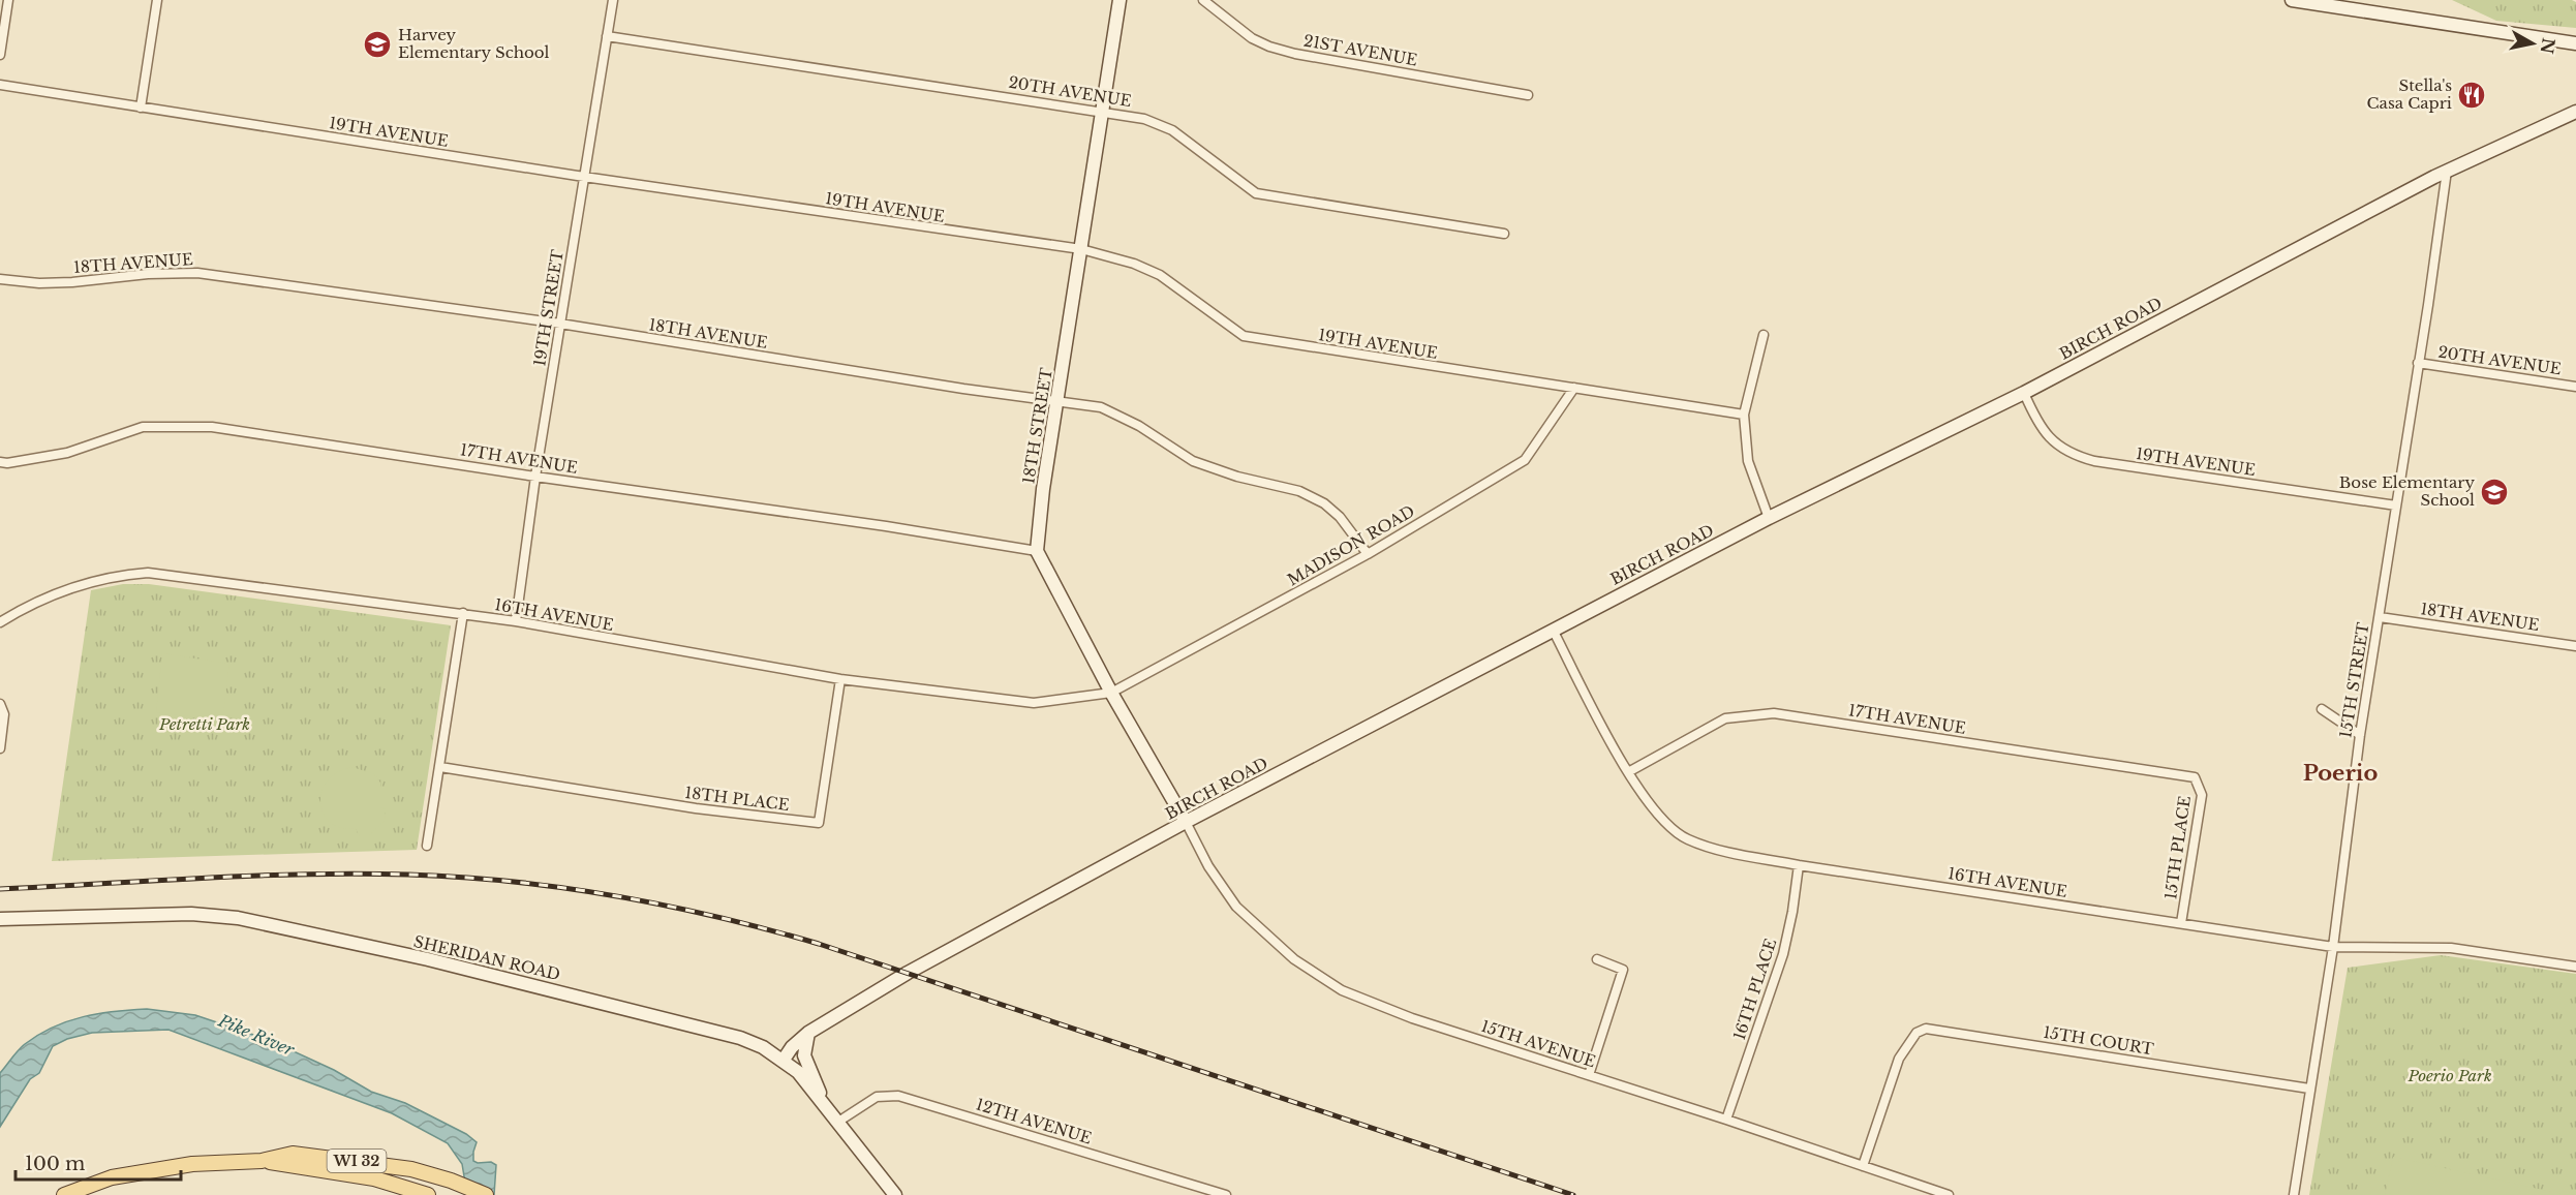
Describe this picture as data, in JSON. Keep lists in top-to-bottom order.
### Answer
{
  "streets": {
    "main road": ["WI 32"],
    "street": [
      "21ST AVENUE",
      "20TH AVENUE",
      "19TH AVENUE",
      "18TH AVENUE",
      "19TH STREET",
      "BIRCH ROAD",
      "18TH STREET",
      "17TH AVENUE",
      "MADISON ROAD",
      "16TH AVENUE",
      "15TH STREET",
      "18TH PLACE",
      "15TH PLACE",
      "SHERIDAN ROAD",
      "16TH PLACE",
      "15TH COURT",
      "15TH AVENUE",
      "12TH AVENUE"
    ]
  },
  "crossings": [
    ["20TH AVENUE", "19TH STREET"],
    ["20TH AVENUE", "18TH STREET"],
    ["20TH AVENUE", "15TH STREET"],
    ["19TH AVENUE", "19TH STREET"],
    ["19TH AVENUE", "BIRCH ROAD"],
    ["19TH AVENUE", "18TH STREET"],
    ["19TH AVENUE", "MADISON ROAD"],
    ["19TH AVENUE", "15TH STREET"],
    ["18TH AVENUE", "19TH STREET"],
    ["18TH AVENUE", "18TH STREET"],
    ["18TH AVENUE", "MADISON ROAD"],
    ["18TH AVENUE", "15TH STREET"],
    ["19TH STREET", "17TH AVENUE"],
    ["19TH STREET", "16TH AVENUE"],
    ["BIRCH ROAD", "16TH AVENUE"],
    ["BIRCH ROAD", "15TH STREET"],
    ["BIRCH ROAD", "SHERIDAN ROAD"],
    ["BIRCH ROAD", "15TH AVENUE"],
    ["18TH STREET", "17TH AVENUE"],
    ["17TH AVENUE", "16TH AVENUE"],
    ["17TH AVENUE", "15TH PLACE"],
    ["MADISON ROAD", "16TH AVENUE"],
    ["16TH AVENUE", "15TH STREET"],
    ["16TH AVENUE", "18TH PLACE"],
    ["16TH AVENUE", "15TH PLACE"],
    ["16TH AVENUE", "16TH PLACE"],
    ["15TH STREET", "15TH COURT"],
    ["SHERIDAN ROAD", "12TH AVENUE"],
    ["16TH PLACE", "15TH AVENUE"],
    ["15TH COURT", "15TH AVENUE"]
  ],
  "districts": ["Poerio"],
  "water": ["Pike River"],
  "parks": ["Petretti Park", "Poerio Park"],
  "places": {
    "school or university": ["Harvey Elementary School", "Bose Elementary School"],
    "restaurant": ["Stella's Casa Capri"]
  },
  "scale_bar": "100 m",
  "north": "right"
}
